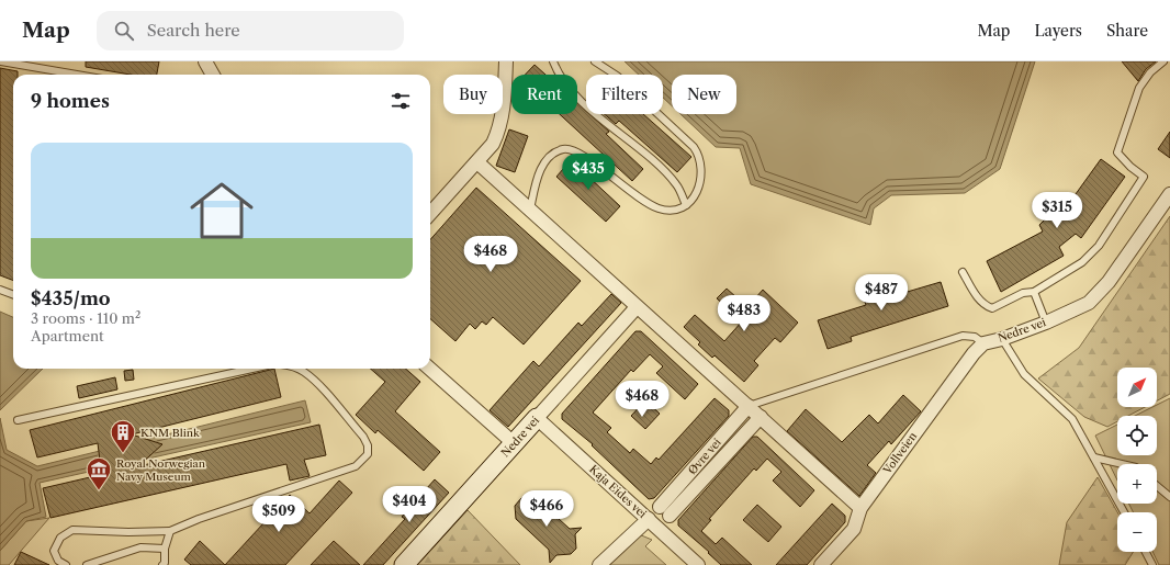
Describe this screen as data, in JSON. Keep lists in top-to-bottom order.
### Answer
{
  "streets": {
    "main road": ["Nedre vei"],
    "street": ["Vollveien", "Øvre vei", "Kaja Eides vei"]
  },
  "crossings": [
    ["Nedre vei", "Vollveien"],
    ["Nedre vei", "Øvre vei"],
    ["Nedre vei", "Kaja Eides vei"]
  ],
  "places": {
    "building": ["KNM Blink"],
    "museum": ["Royal Norwegian Navy Museum"]
  },
  "north": "top right",
  "page": {
    "header": "Map",
    "search": "Search here",
    "nav": ["Map", "Layers", "Share"],
    "chip": [
      "Buy",
      "Rent",
      "Filters",
      "New"
    ],
    "heading": "9 homes",
    "list": [
      {
        "name": "$435/mo",
        "note": "3 rooms · 110 m² · Apartment"
      }
    ],
    "price": [
      "$435",
      "$315",
      "$468",
      "$487",
      "$483",
      "$468",
      "$404",
      "$466",
      "$509"
    ],
    "map_buttons": ["+", "−"]
  }
}
